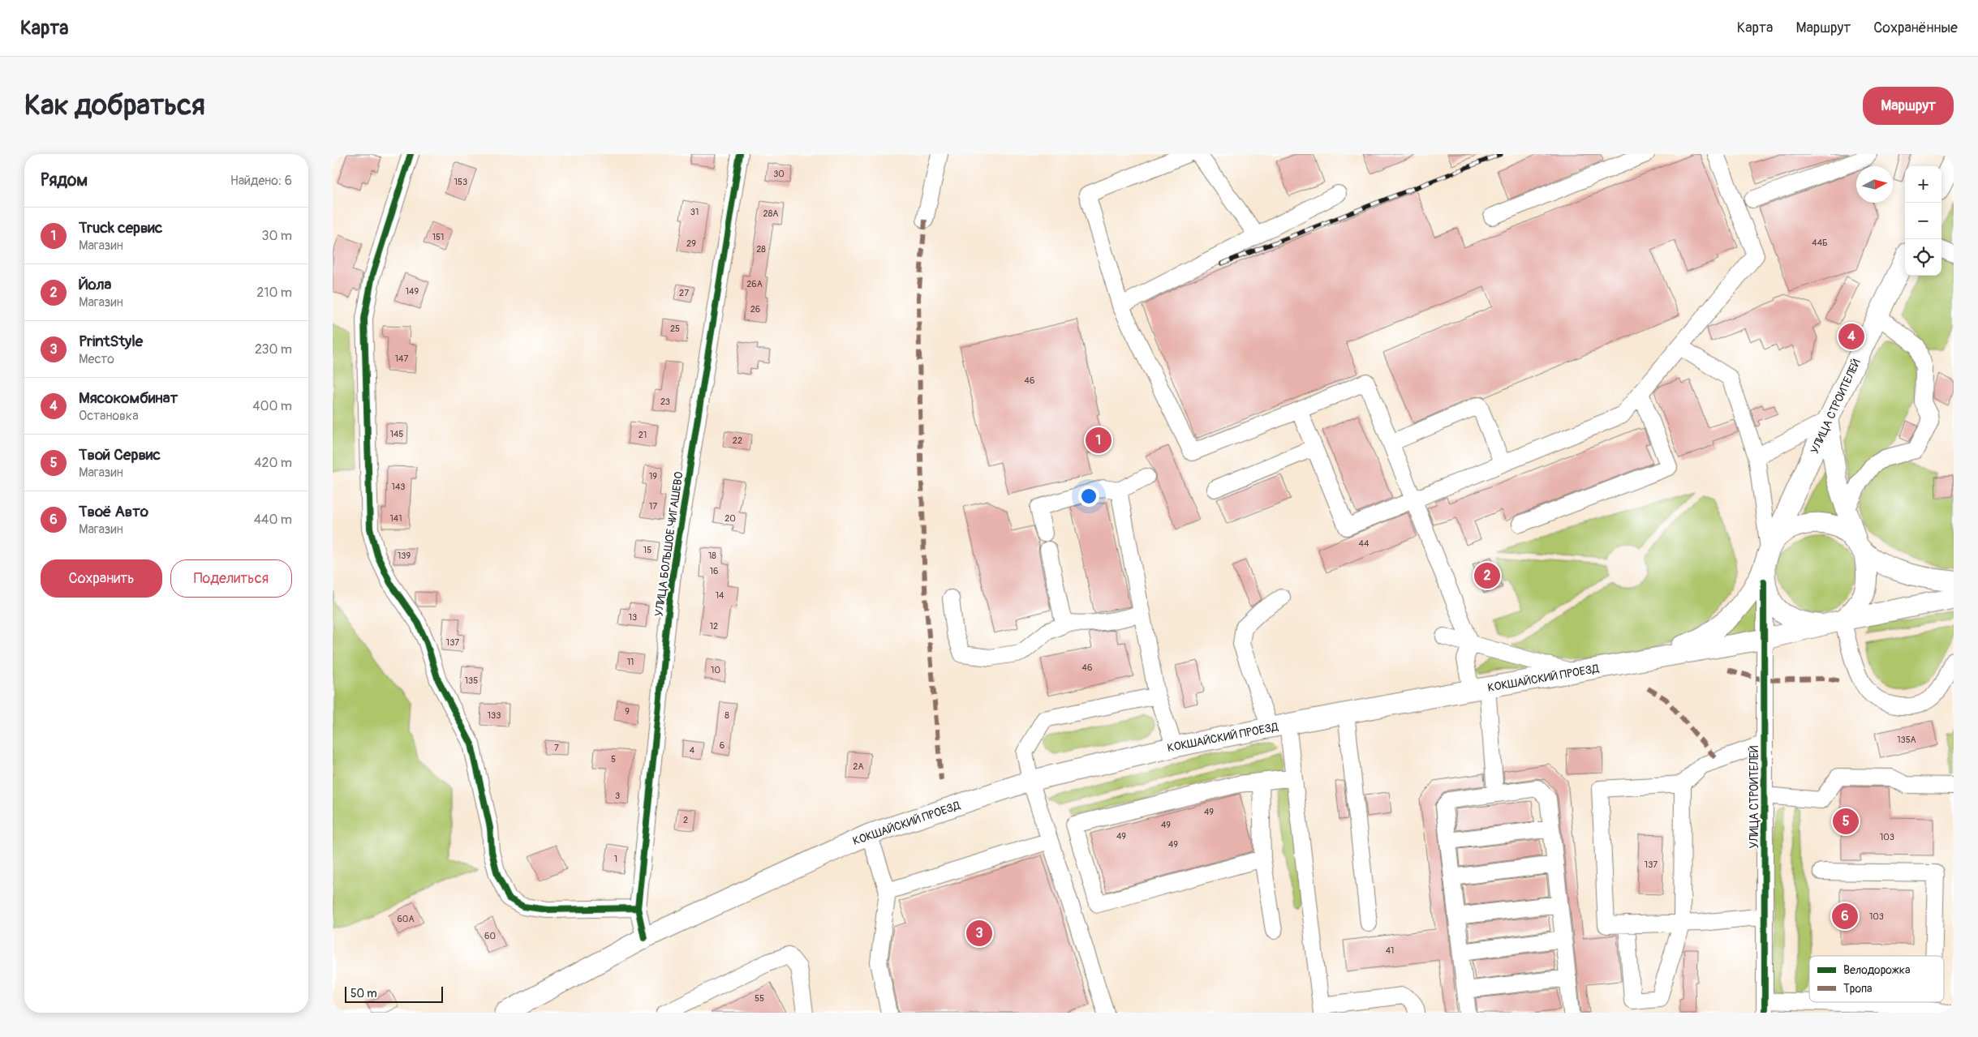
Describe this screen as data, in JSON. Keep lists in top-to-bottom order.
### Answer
{
  "streets": {
    "main road": ["УЛИЦА СТРОИТЕЛЕЙ", "КОКШАЙСКИЙ ПРОЕЗД"],
    "street": ["УЛИЦА БОЛЬШОЕ ЧИГАШЕВО"]
  },
  "crossings": [
    ["УЛИЦА СТРОИТЕЛЕЙ", "КОКШАЙСКИЙ ПРОЕЗД"],
    ["УЛИЦА БОЛЬШОЕ ЧИГАШЕВО", "КОКШАЙСКИЙ ПРОЕЗД"]
  ],
  "house_numbers": [
    "30",
    "153",
    "31",
    "28А",
    "151",
    "44Б",
    "29",
    "28",
    "26А",
    "149",
    "27",
    "26",
    "25",
    "147",
    "46",
    "23",
    "145",
    "21",
    "22",
    "19",
    "143",
    "17",
    "141",
    "20",
    "44",
    "15",
    "139",
    "18",
    "16",
    "14",
    "13",
    "12",
    "137",
    "11",
    "46",
    "10",
    "135",
    "9",
    "133",
    "8",
    "135А",
    "6",
    "7",
    "4",
    "5",
    "2А",
    "3",
    "49",
    "2",
    "49",
    "49",
    "103",
    "49",
    "1",
    "137",
    "103",
    "60А",
    "60",
    "41",
    "55"
  ],
  "legend": ["Велодорожка", "Тропа"],
  "scale_bar": "50 m",
  "north": "right",
  "page": {
    "header": "Карта",
    "nav": ["Карта", "Маршрут", "Сохранённые"],
    "buttons": [
      "Маршрут",
      ["Сохранить", "Поделиться"]
    ],
    "title": "Как добраться",
    "heading": ["Рядом", "Найдено: 6"],
    "map_buttons": ["+", "−"],
    "list": [
      {
        "mark": "1",
        "name": "Truck сервис",
        "note": "Магазин",
        "value": "30 m"
      },
      {
        "mark": "2",
        "name": "Йола",
        "note": "Магазин",
        "value": "210 m"
      },
      {
        "mark": "3",
        "name": "PrintStyle",
        "note": "Место",
        "value": "230 m"
      },
      {
        "mark": "4",
        "name": "Мясокомбинат",
        "note": "Остановка",
        "value": "400 m"
      },
      {
        "mark": "5",
        "name": "Твой Сервис",
        "note": "Магазин",
        "value": "420 m"
      },
      {
        "mark": "6",
        "name": "Твоё Авто",
        "note": "Магазин",
        "value": "440 m"
      }
    ],
    "pins": [
      "4",
      "1",
      "2",
      "5",
      "6",
      "3"
    ],
    "scale": "50 m"
  }
}
